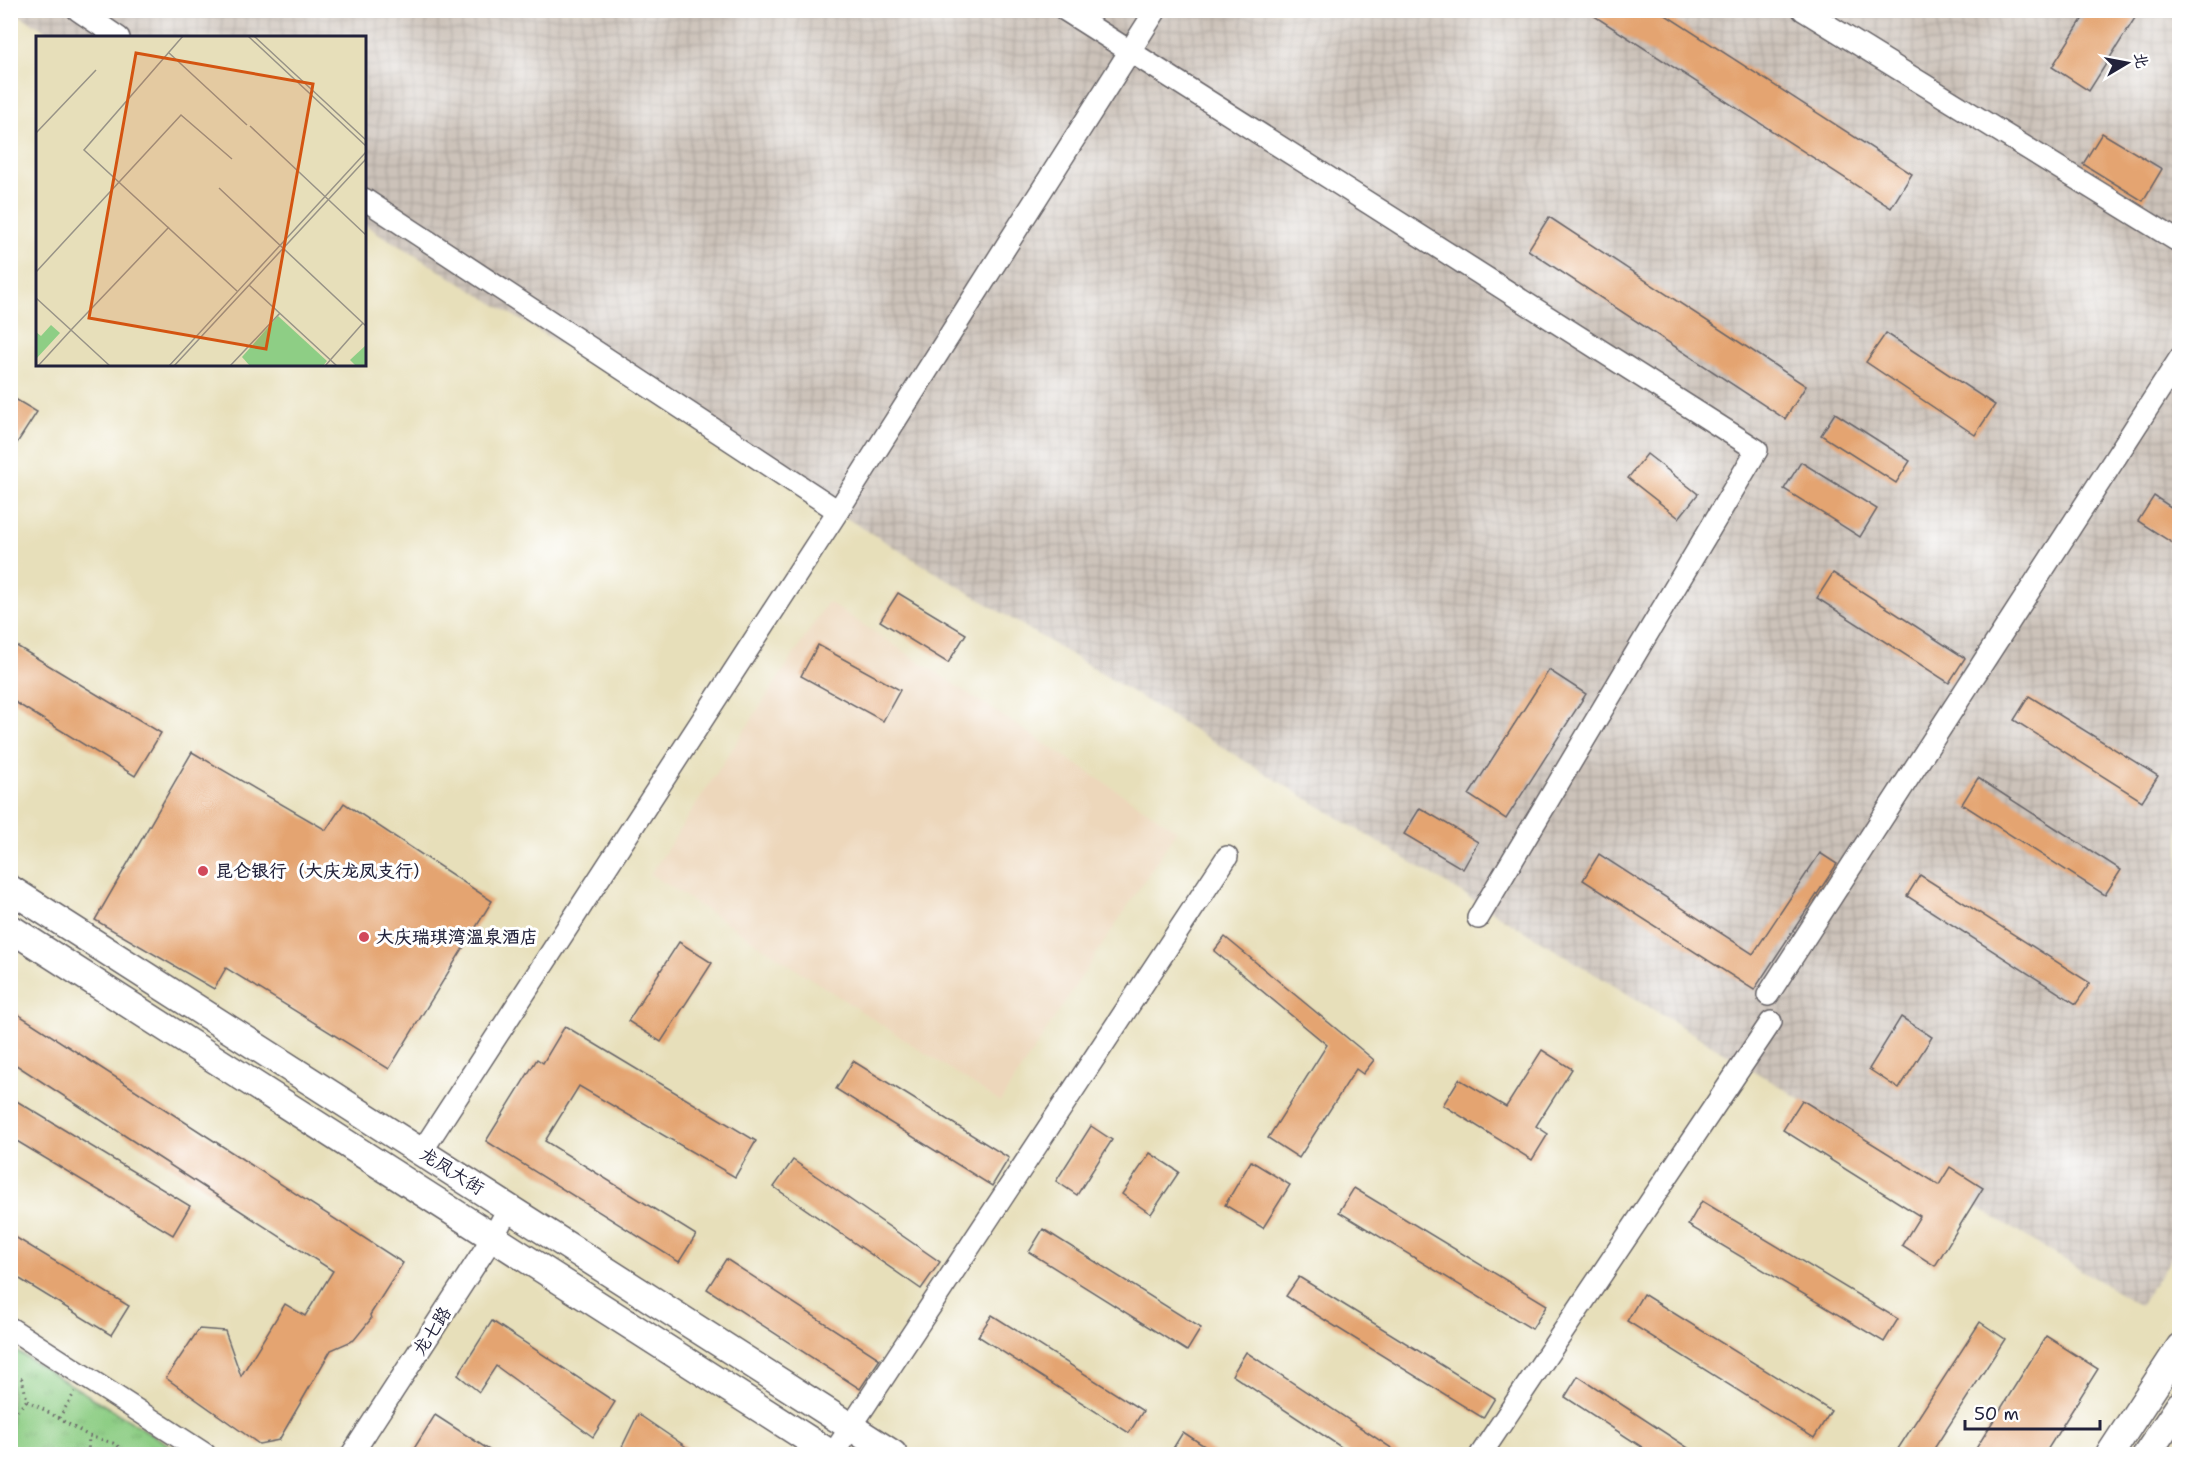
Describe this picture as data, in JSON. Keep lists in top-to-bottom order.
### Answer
{
  "streets": {
    "main road": ["龙凤大街"],
    "street": ["龙七路"]
  },
  "crossings": [
    ["龙凤大街", "龙七路"]
  ],
  "places": ["昆仑银行（大庆龙凤支行）", "大庆瑞琪湾温泉酒店"],
  "scale_bar": "50 m",
  "north": "right"
}
